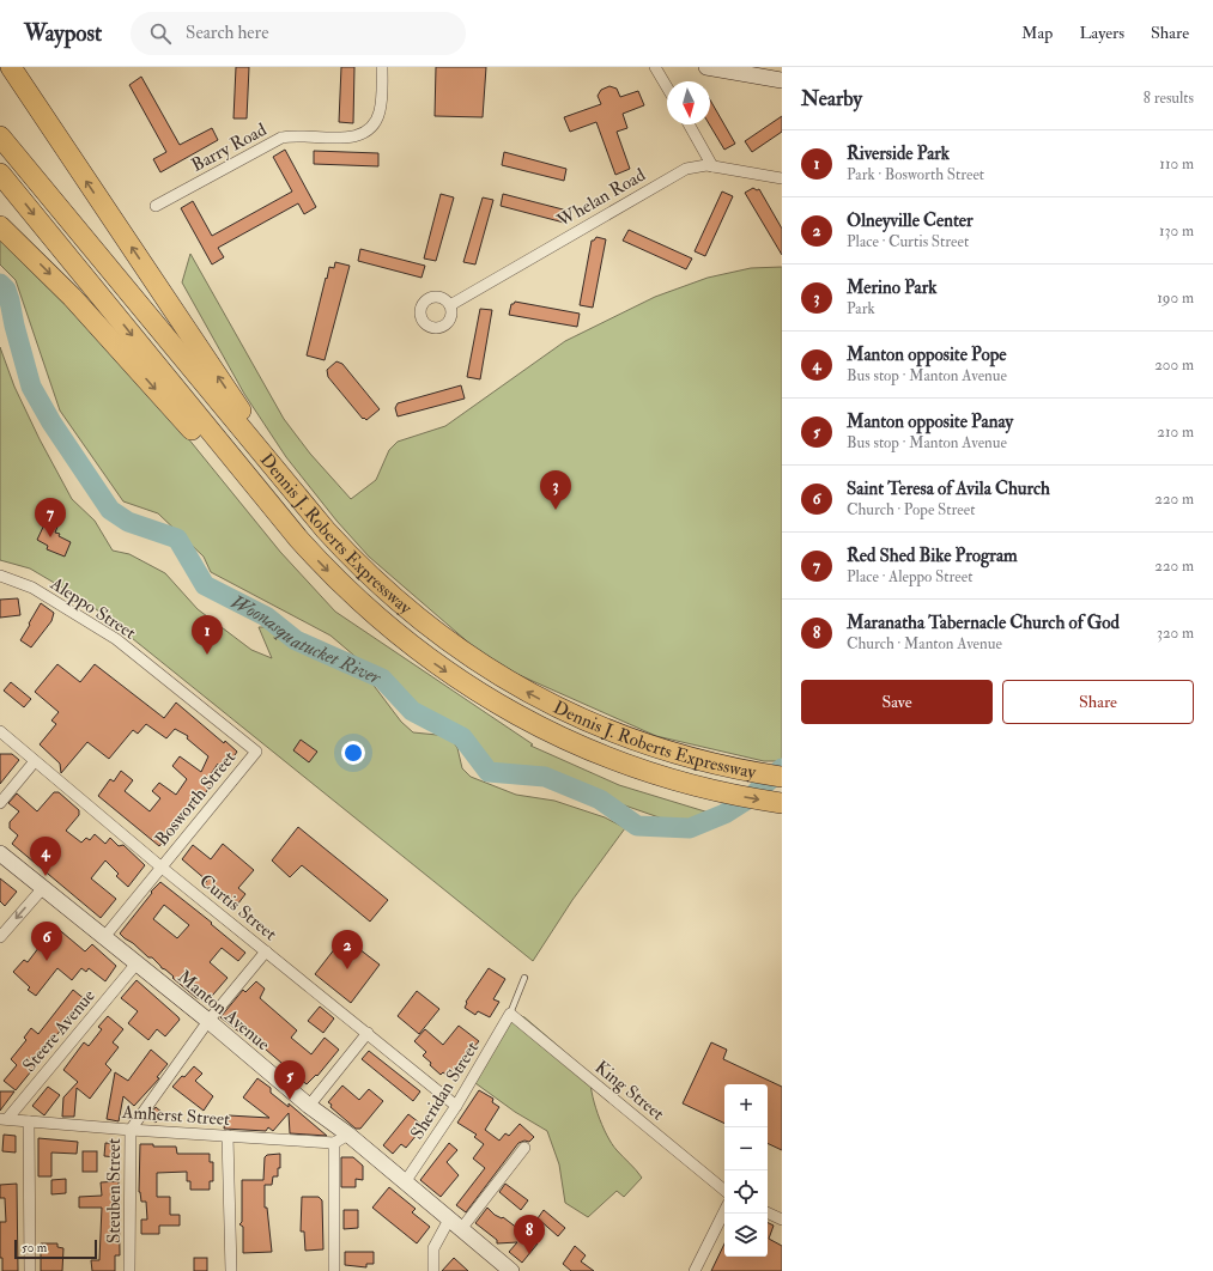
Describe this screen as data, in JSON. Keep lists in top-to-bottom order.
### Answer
{
  "streets": {
    "highway": ["Dennis J. Roberts Expressway"],
    "main road": ["Manton Avenue"],
    "street": [
      "Barry Road",
      "Whelan Road",
      "Aleppo Street",
      "Bosworth Street",
      "Curtis Street",
      "Steere Avenue",
      "Sheridan Street",
      "King Street",
      "Amherst Street",
      "Steuben Street"
    ]
  },
  "crossings": [
    ["Aleppo Street", "Bosworth Street"],
    ["Bosworth Street", "Curtis Street"],
    ["Bosworth Street", "Manton Avenue"],
    ["Curtis Street", "Sheridan Street"],
    ["Curtis Street", "Steuben Street"],
    ["Manton Avenue", "Steere Avenue"],
    ["Manton Avenue", "Sheridan Street"],
    ["Manton Avenue", "Amherst Street"],
    ["Manton Avenue", "Steuben Street"],
    ["Steere Avenue", "Amherst Street"],
    ["Sheridan Street", "King Street"],
    ["Amherst Street", "Steuben Street"]
  ],
  "water": ["Woonasquatucket River"],
  "scale_bar": "50 m",
  "north": "bottom",
  "page": {
    "header": "Waypost",
    "search": "Search here",
    "nav": ["Map", "Layers", "Share"],
    "heading": ["Nearby", "8 results"],
    "list": [
      {
        "mark": "1",
        "name": "Riverside Park",
        "note": "Park · Bosworth Street",
        "value": "110 m"
      },
      {
        "mark": "2",
        "name": "Olneyville Center",
        "note": "Place · Curtis Street",
        "value": "130 m"
      },
      {
        "mark": "3",
        "name": "Merino Park",
        "note": "Park",
        "value": "190 m"
      },
      {
        "mark": "4",
        "name": "Manton opposite Pope",
        "note": "Bus stop · Manton Avenue",
        "value": "200 m"
      },
      {
        "mark": "5",
        "name": "Manton opposite Panay",
        "note": "Bus stop · Manton Avenue",
        "value": "210 m"
      },
      {
        "mark": "6",
        "name": "Saint Teresa of Avila Church",
        "note": "Church · Pope Street",
        "value": "220 m"
      },
      {
        "mark": "7",
        "name": "Red Shed Bike Program",
        "note": "Place · Aleppo Street",
        "value": "220 m"
      },
      {
        "mark": "8",
        "name": "Maranatha Tabernacle Church of God",
        "note": "Church · Manton Avenue",
        "value": "320 m"
      }
    ],
    "pins": [
      "3",
      "7",
      "1",
      "4",
      "6",
      "2",
      "5",
      "8"
    ],
    "buttons": ["Save", "Share"],
    "map_buttons": ["+", "−"],
    "scale": "50 m"
  }
}
